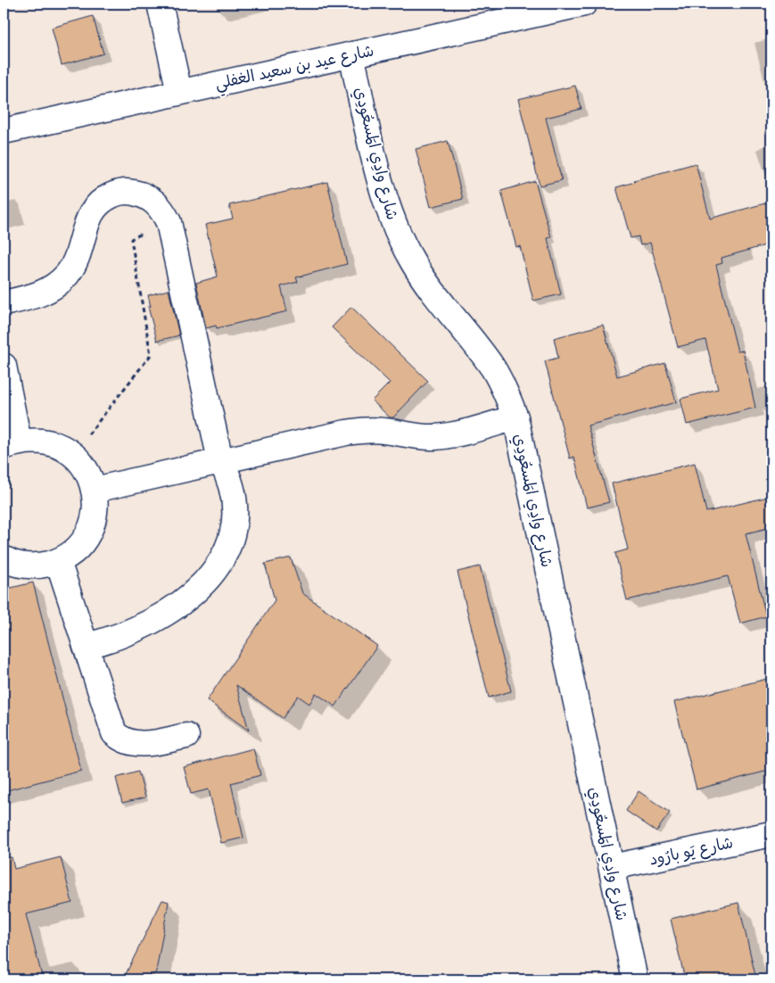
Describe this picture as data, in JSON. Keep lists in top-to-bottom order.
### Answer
{
  "streets": {
    "street": ["شارع عيد بن سعيد الغفلي", "شارع وادِي المَسعُودِي", "شارع يَو بارُود"]
  },
  "crossings": [
    ["شارع عيد بن سعيد الغفلي", "شارع وادِي المَسعُودِي"],
    ["شارع وادِي المَسعُودِي", "شارع يَو بارُود"]
  ]
}
